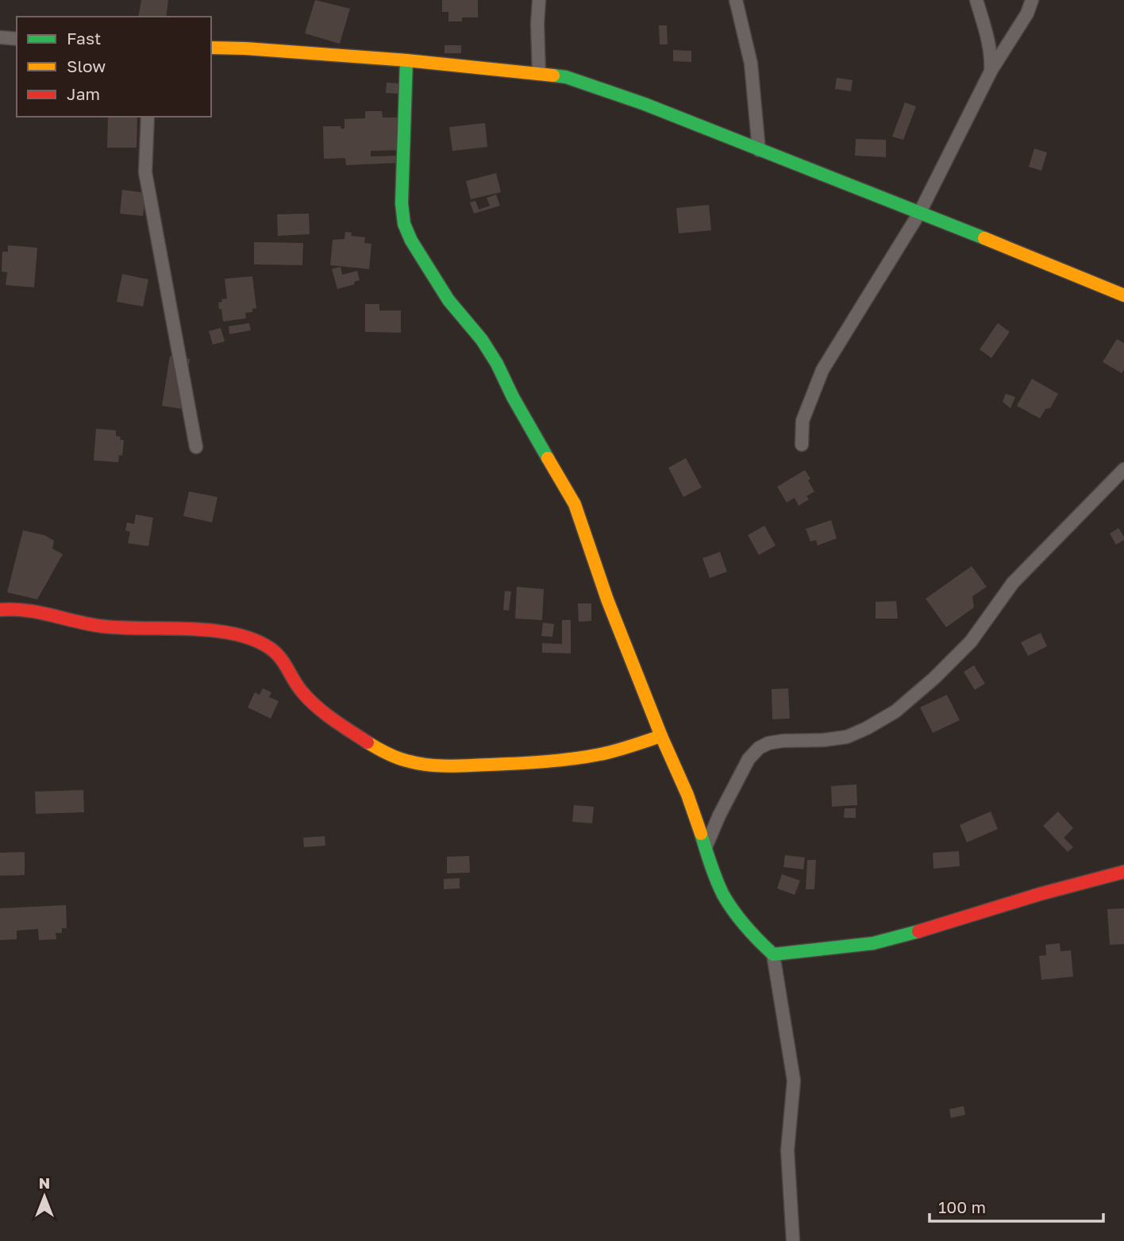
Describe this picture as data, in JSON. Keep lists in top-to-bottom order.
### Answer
{
  "legend": ["Fast", "Slow", "Jam"],
  "scale_bar": "100 m",
  "north": "top"
}
